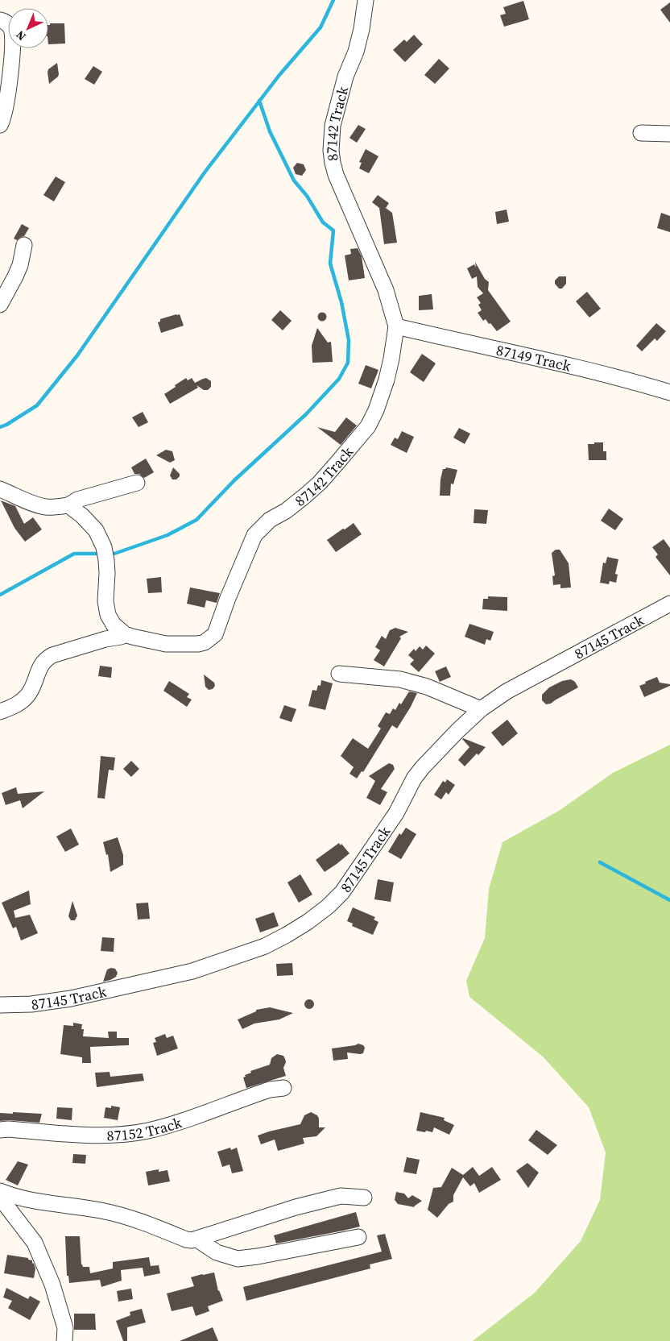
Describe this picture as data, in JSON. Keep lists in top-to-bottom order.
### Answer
{
  "streets": {
    "street": [
      "87142 Track",
      "87149 Track",
      "87145 Track",
      "87152 Track"
    ]
  },
  "crossings": [
    ["87142 Track", "87149 Track"]
  ],
  "north": "bottom left"
}
